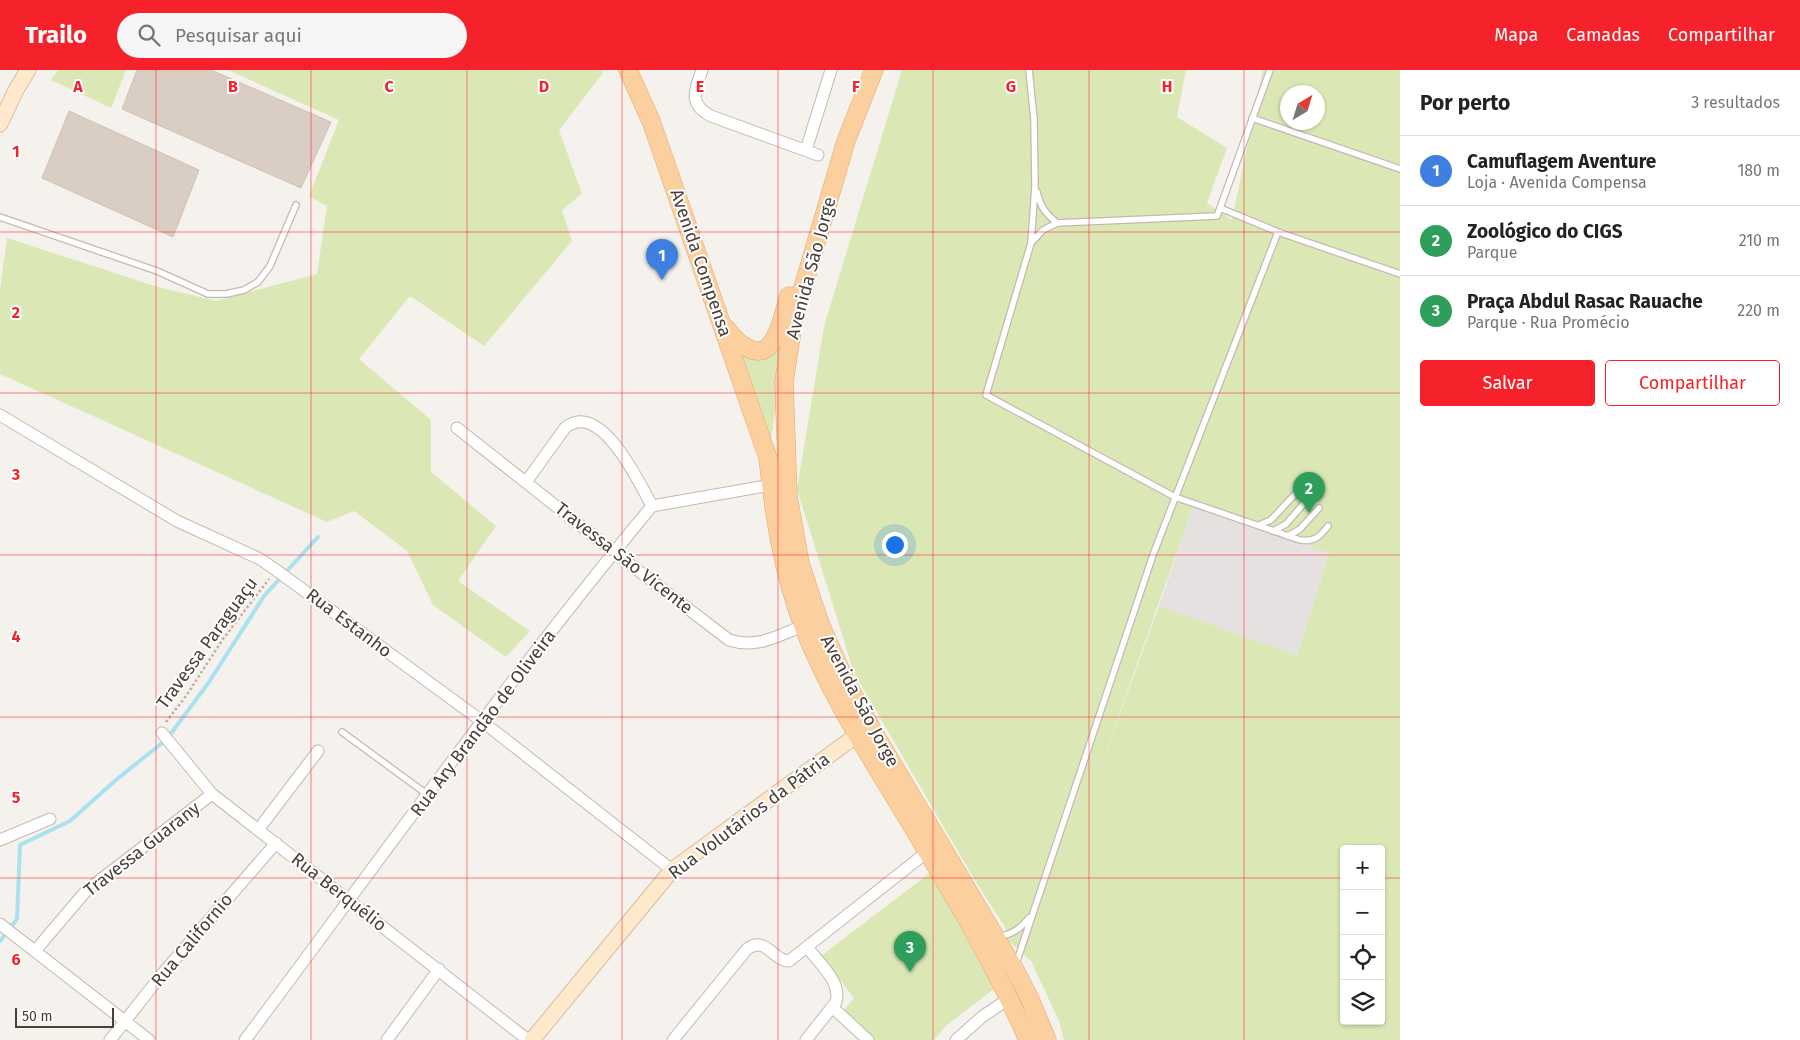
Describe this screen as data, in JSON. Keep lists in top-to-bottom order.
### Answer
{
  "streets": {
    "main road": ["Avenida Compensa", "Avenida São Jorge"],
    "street": [
      "Travessa São Vicente",
      "Rua Estanho",
      "Rua Ary Brandão de Oliveira",
      "Rua Volutários da Pátria",
      "Travessa Guarany",
      "Rua Berquélio",
      "Rua Californio"
    ],
    "path": ["Travessa Paraguaçu"]
  },
  "crossings": [
    ["Avenida Compensa", "Avenida São Jorge"],
    ["Avenida São Jorge", "Travessa São Vicente"],
    ["Avenida São Jorge", "Rua Volutários da Pátria"],
    ["Travessa São Vicente", "Rua Ary Brandão de Oliveira"],
    ["Rua Estanho", "Travessa Paraguaçu"],
    ["Rua Estanho", "Rua Ary Brandão de Oliveira"],
    ["Rua Estanho", "Rua Volutários da Pátria"],
    ["Travessa Paraguaçu", "Rua Berquélio"],
    ["Rua Ary Brandão de Oliveira", "Rua Berquélio"],
    ["Travessa Guarany", "Rua Berquélio"],
    ["Rua Berquélio", "Rua Californio"]
  ],
  "scale_bar": "50 m",
  "north": "top right",
  "page": {
    "header": "Trailo",
    "search": "Pesquisar aqui",
    "nav": ["Mapa", "Camadas", "Compartilhar"],
    "heading": ["Por perto", "3 resultados"],
    "list": [
      {
        "mark": "1",
        "name": "Camuflagem Aventure",
        "note": "Loja · Avenida Compensa",
        "value": "180 m"
      },
      {
        "mark": "2",
        "name": "Zoológico do CIGS",
        "note": "Parque",
        "value": "210 m"
      },
      {
        "mark": "3",
        "name": "Praça Abdul Rasac Rauache",
        "note": "Parque · Rua Promécio",
        "value": "220 m"
      }
    ],
    "pins": ["1", "2", "3"],
    "buttons": ["Salvar", "Compartilhar"],
    "map_buttons": ["+", "−"],
    "scale": "50 m"
  },
  "grid": {
    "columns": [
      "A",
      "B",
      "C",
      "D",
      "E",
      "F",
      "G",
      "H"
    ],
    "rows": [
      "1",
      "2",
      "3",
      "4",
      "5",
      "6"
    ]
  }
}
